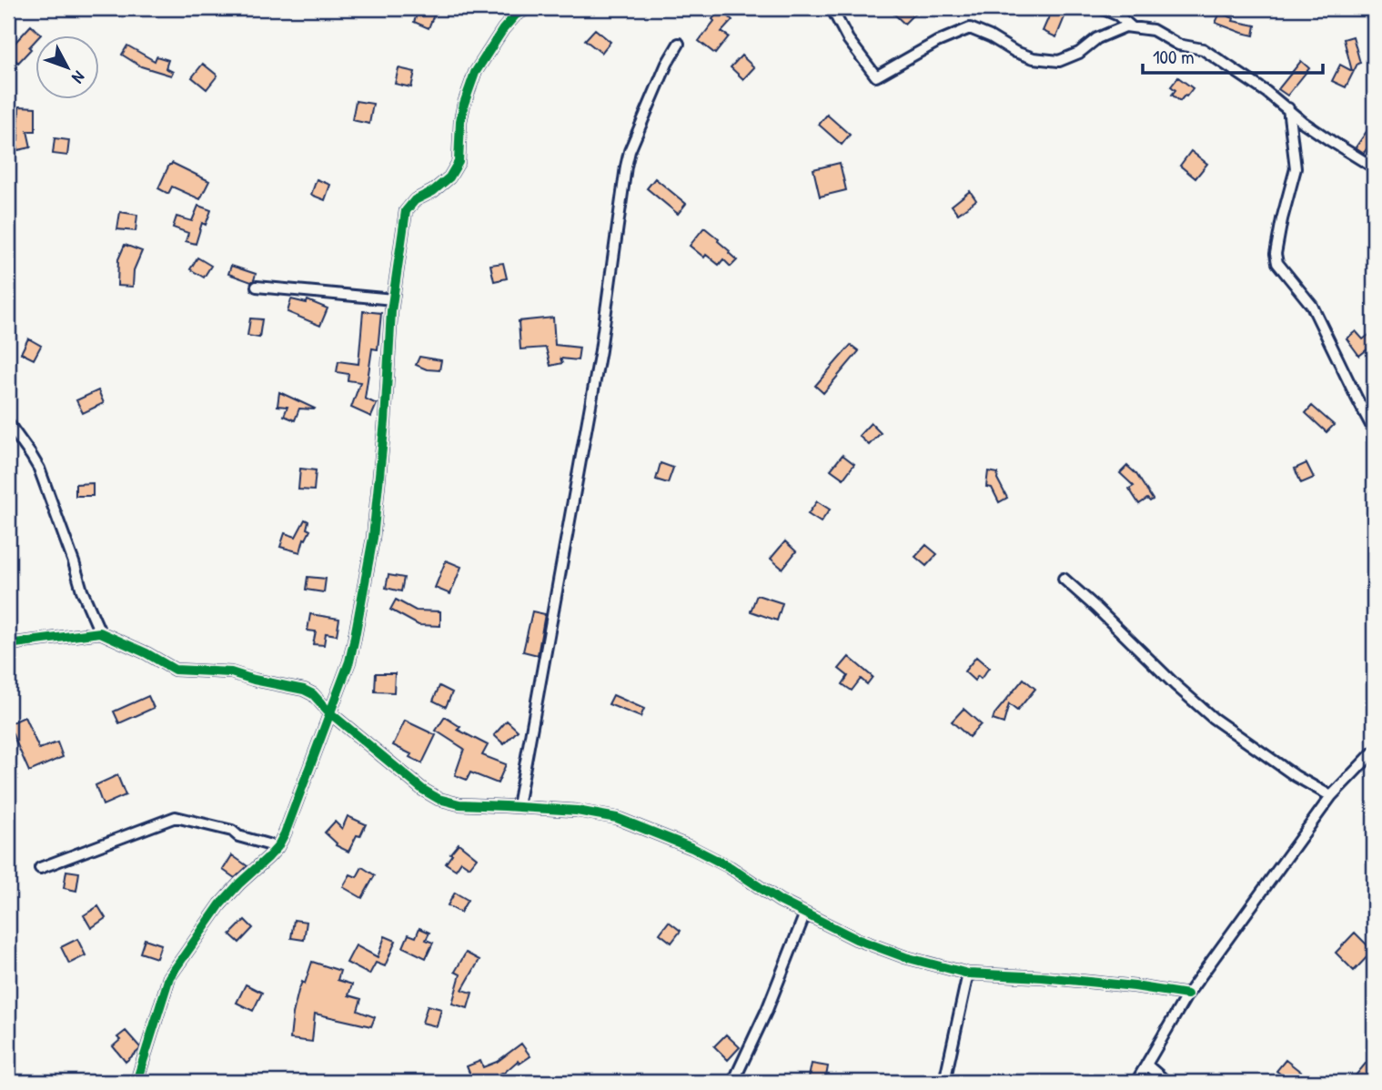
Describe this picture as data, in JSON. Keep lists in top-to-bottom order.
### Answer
{
  "scale_bar": "100 m",
  "north": "bottom right"
}
